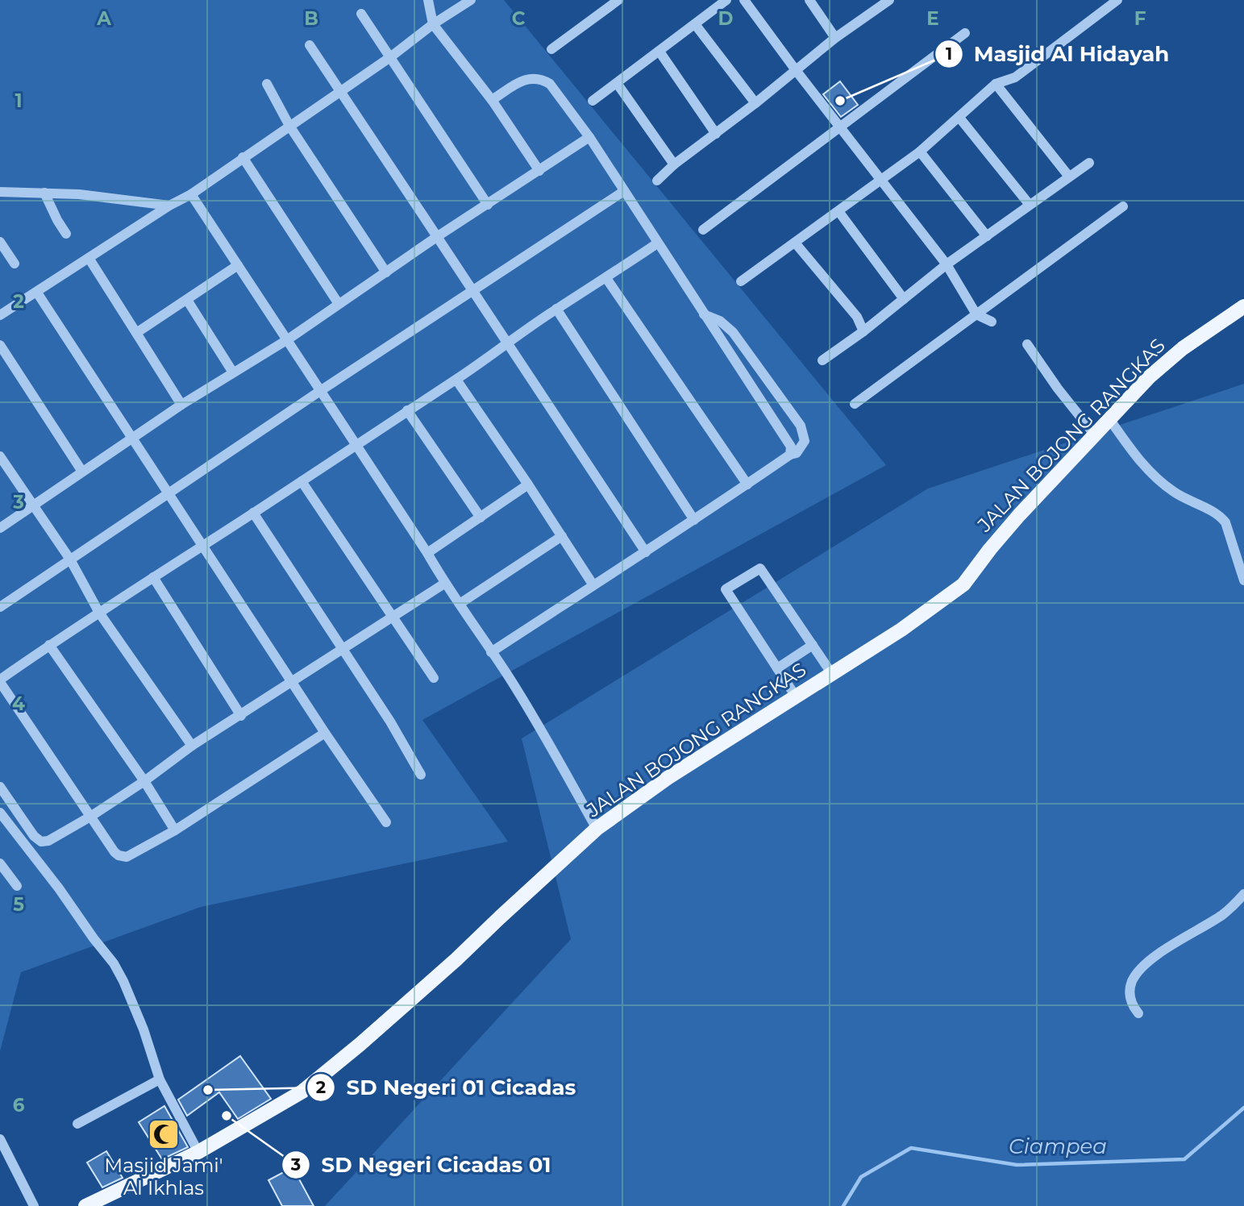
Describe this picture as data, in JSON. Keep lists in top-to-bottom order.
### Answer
{
  "streets": {
    "main road": ["JALAN BOJONG RANGKAS"]
  },
  "water": ["Ciampea"],
  "places": {
    "other": ["Masjid Al Hidayah", "SD Negeri 01 Cicadas", "SD Negeri Cicadas 01"],
    "mosque": ["Masjid Jami' Al Ikhlas"]
  },
  "grid": {
    "columns": [
      "A",
      "B",
      "C",
      "D",
      "E",
      "F"
    ],
    "rows": [
      "1",
      "2",
      "3",
      "4",
      "5",
      "6"
    ]
  }
}
